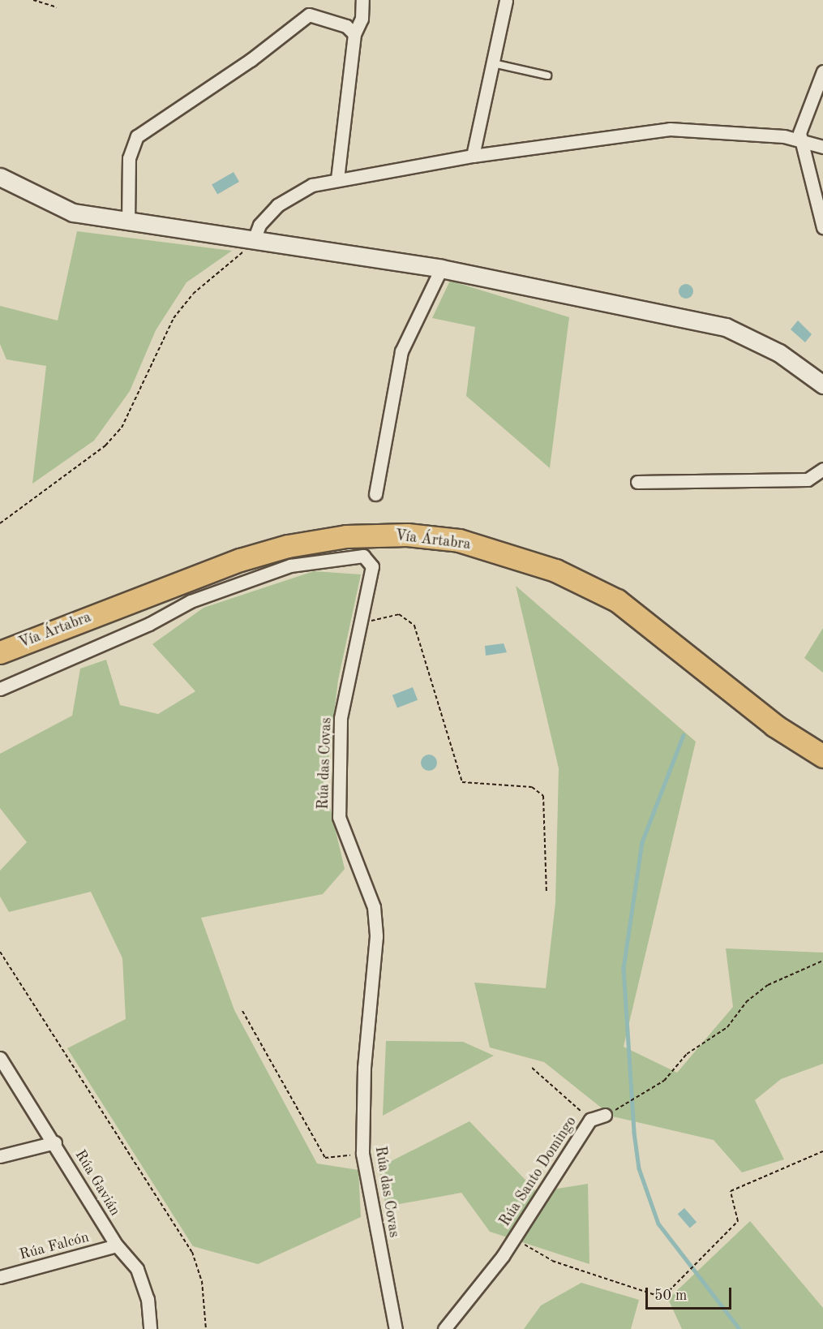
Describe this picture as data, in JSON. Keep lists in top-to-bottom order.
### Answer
{
  "streets": {
    "highway": ["Vía Ártabra"],
    "street": [
      "Rúa das Covas",
      "Rúa Santo Domingo",
      "Rúa Gavián",
      "Rúa Falcón"
    ]
  },
  "crossings": [
    ["Rúa Gavián", "Rúa Falcón"]
  ],
  "scale_bar": "50 m"
}
